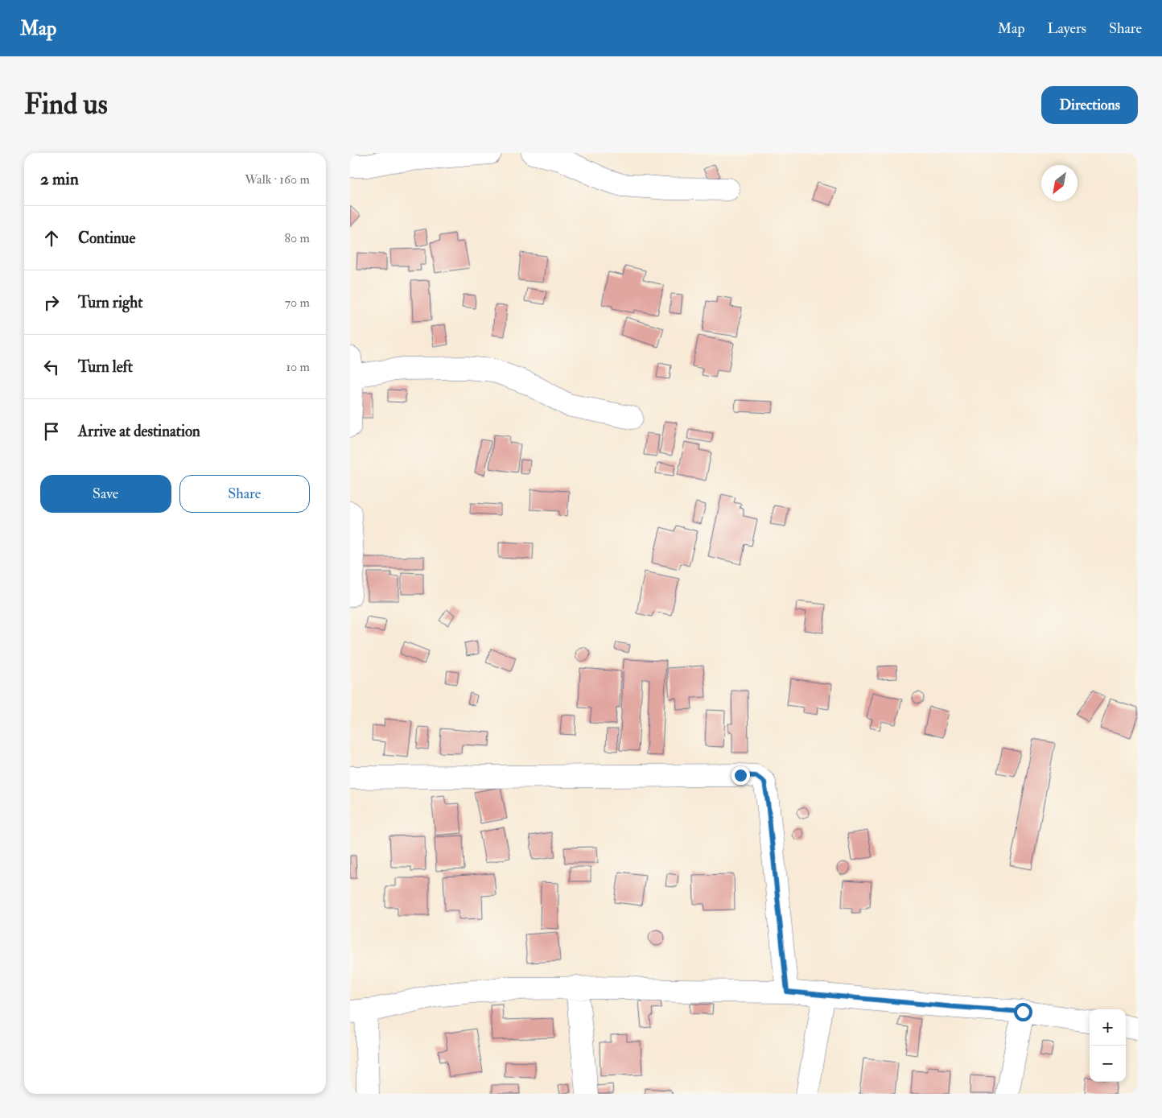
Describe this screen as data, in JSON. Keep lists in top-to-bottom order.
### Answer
{
  "north": "bottom left",
  "page": {
    "header": "Map",
    "nav": ["Map", "Layers", "Share"],
    "buttons": [
      "Directions",
      ["Save", "Share"]
    ],
    "title": "Find us",
    "heading": ["2 min", "Walk · 160 m"],
    "list": [
      ["Continue", "80 m"],
      ["Turn right", "70 m"],
      ["Turn left", "10 m"],
      "Arrive at destination"
    ],
    "map_buttons": ["+", "−"]
  }
}
